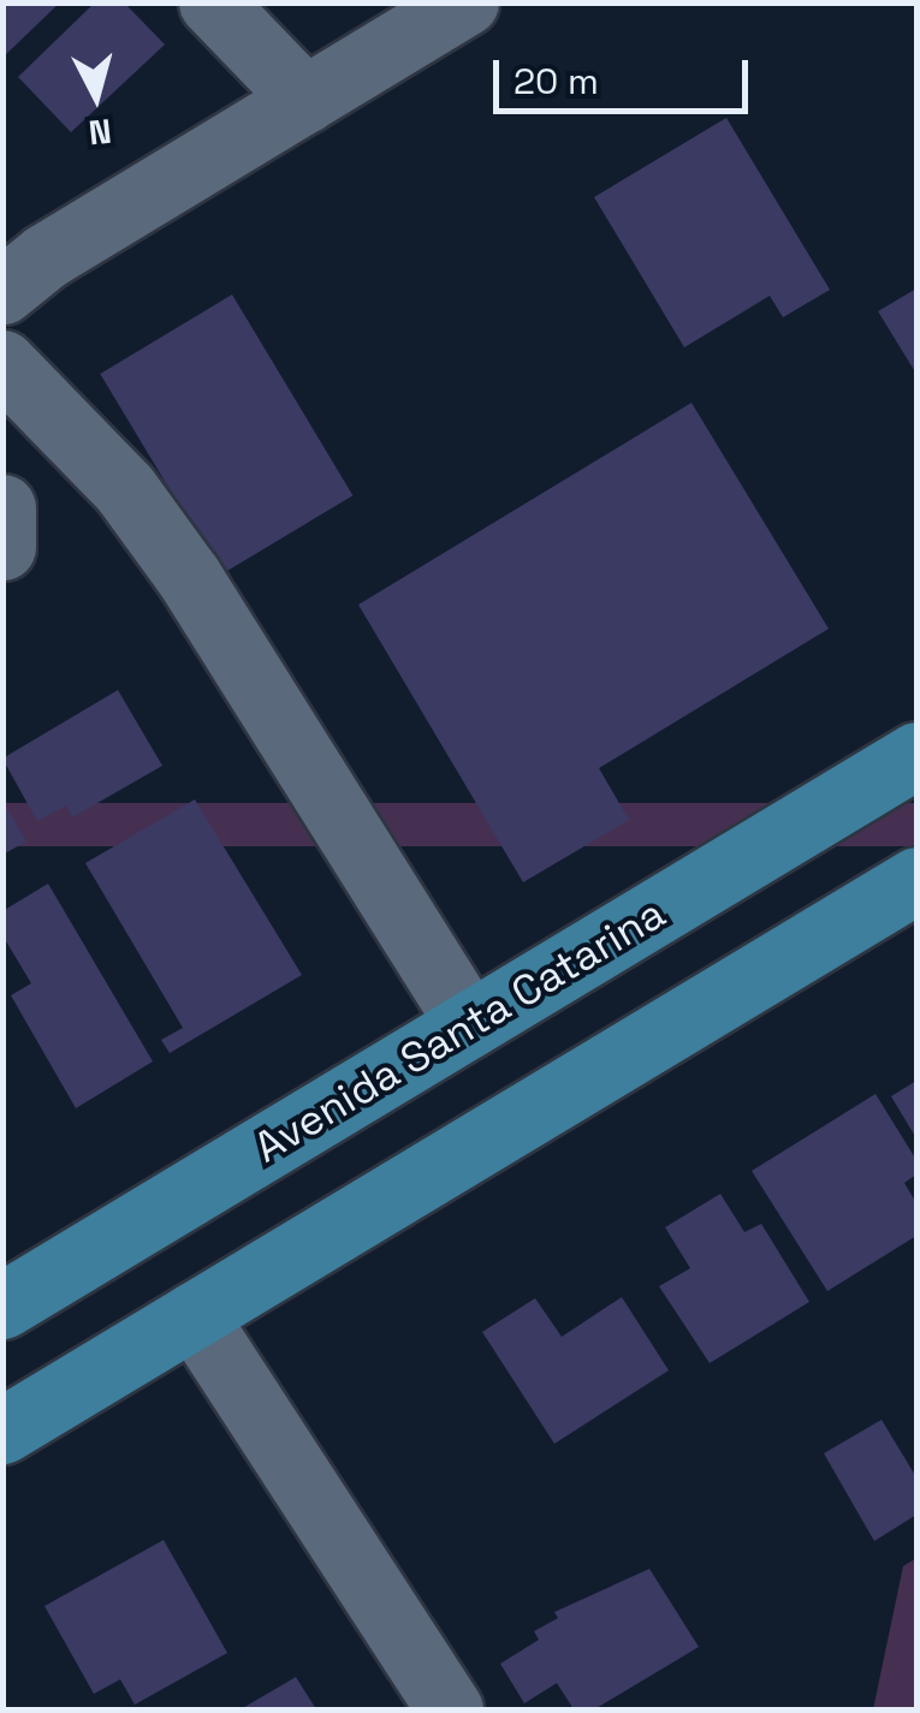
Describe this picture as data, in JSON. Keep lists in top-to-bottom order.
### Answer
{
  "streets": {
    "main road": ["Avenida Santa Catarina"]
  },
  "scale_bar": "20 m",
  "north": "bottom"
}
